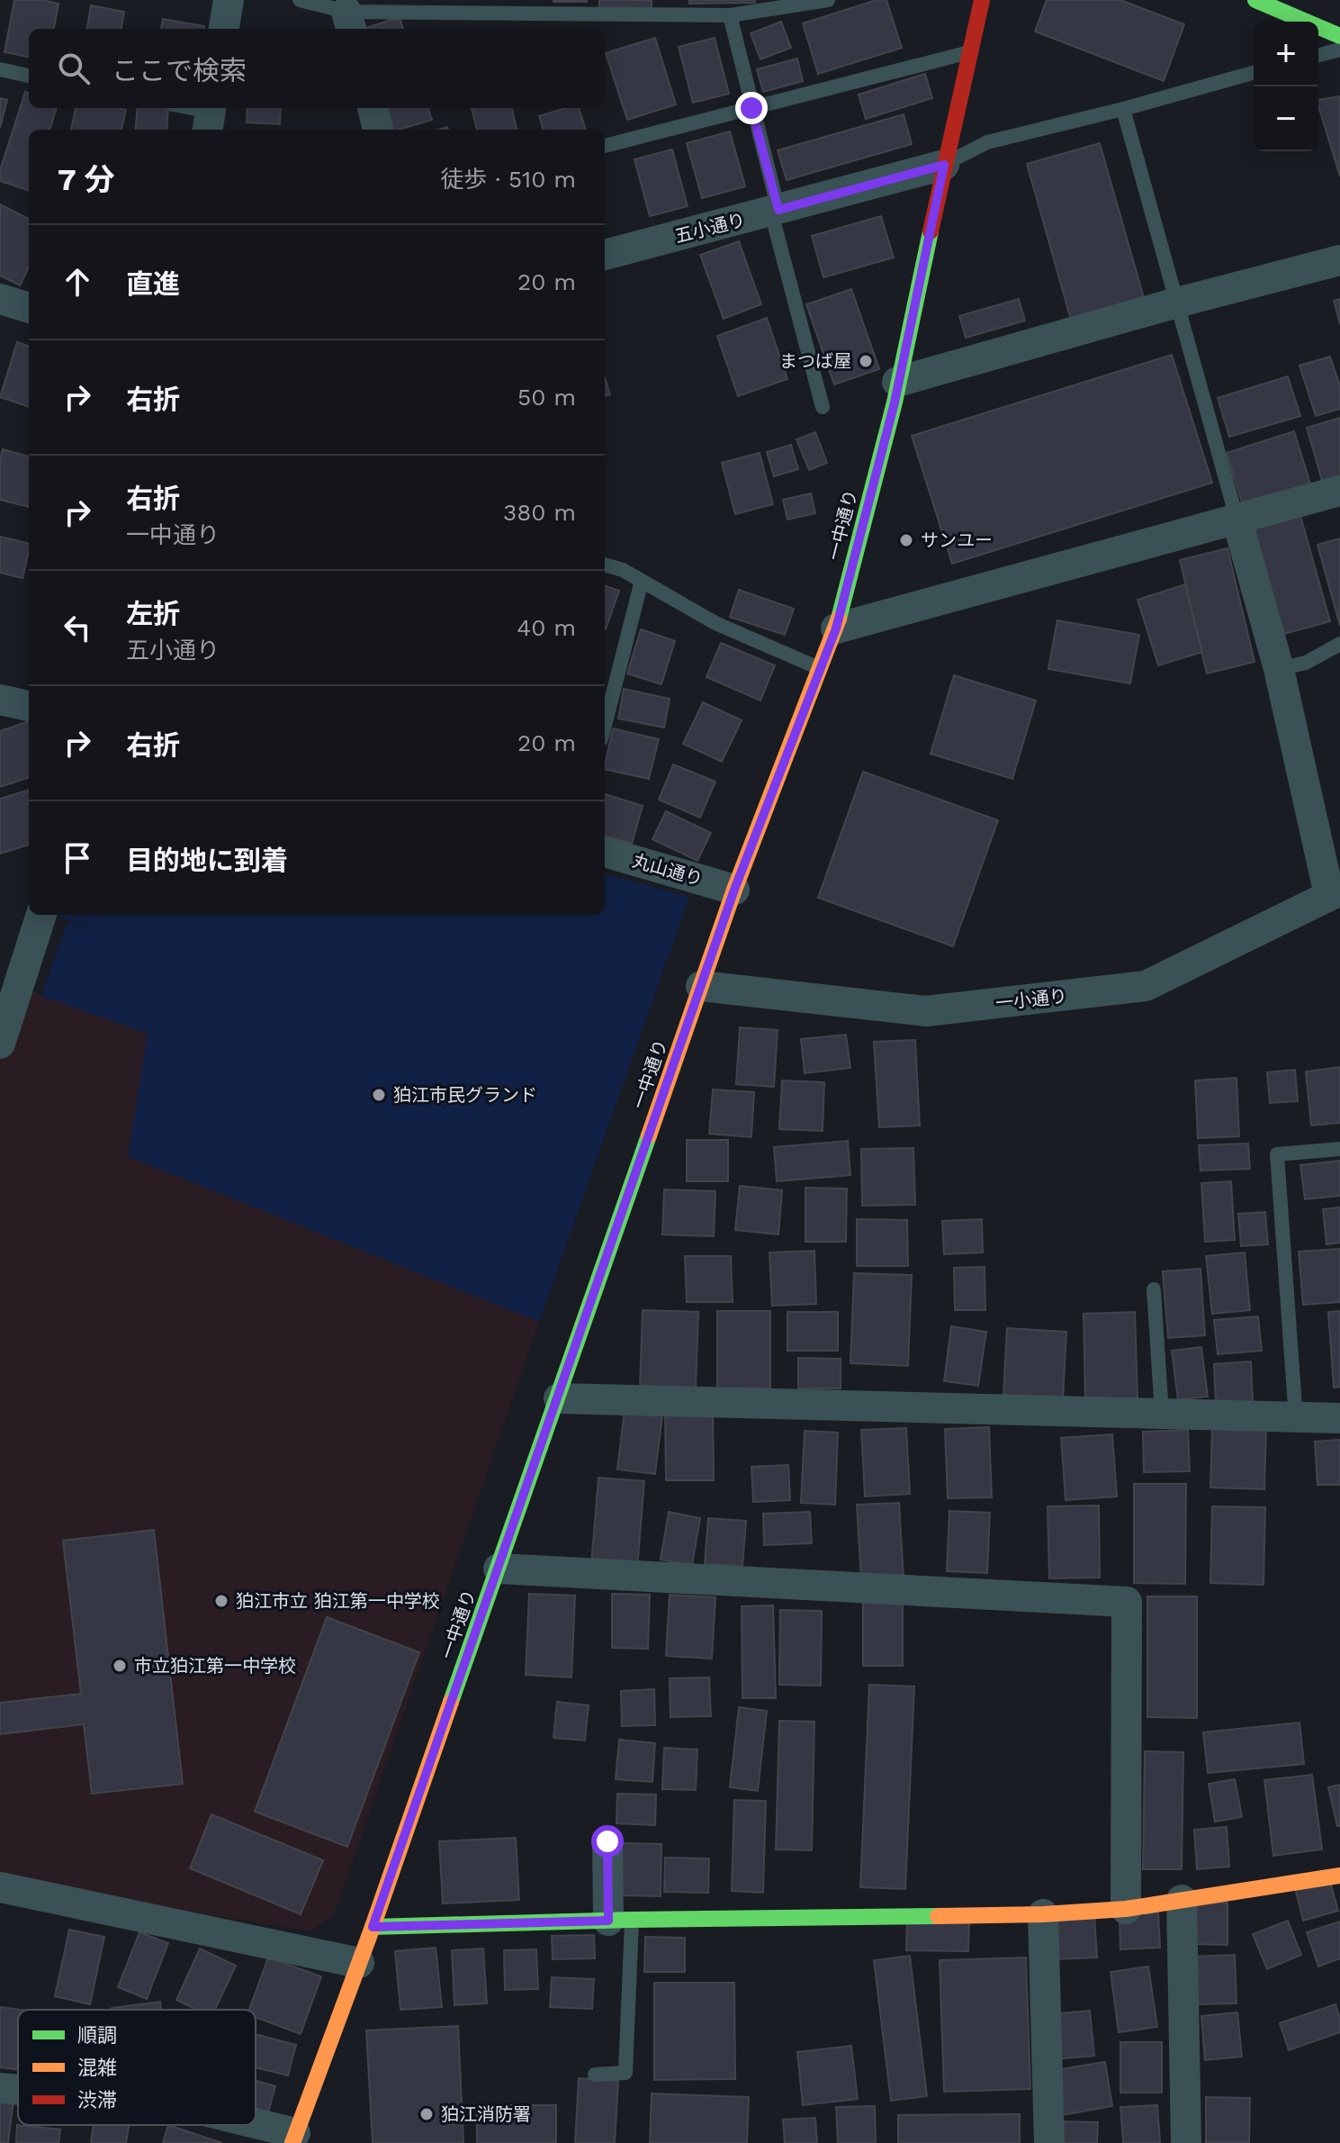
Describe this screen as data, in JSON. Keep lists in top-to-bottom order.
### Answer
{
  "streets": {
    "street": [
      "五小通り",
      "一中通り",
      "丸山通り",
      "一小通り"
    ]
  },
  "crossings": [
    ["五小通り", "一中通り"],
    ["一中通り", "丸山通り"],
    ["一中通り", "一小通り"]
  ],
  "places": [
    "まつば屋",
    "サンユー",
    "狛江市民グランド",
    "狛江市立 狛江第一中学校",
    "市立狛江第一中学校",
    "狛江消防署"
  ],
  "legend": ["順調", "混雑", "渋滞"],
  "page": {
    "map_buttons": ["+", "−"],
    "search": "ここで検索",
    "heading": ["7 分", "徒歩 · 510 m"],
    "list": [
      ["直進", "20 m"],
      ["右折", "50 m"],
      ["右折", "一中通り", "380 m"],
      ["左折", "五小通り", "40 m"],
      ["右折", "20 m"],
      "目的地に到着"
    ]
  }
}
